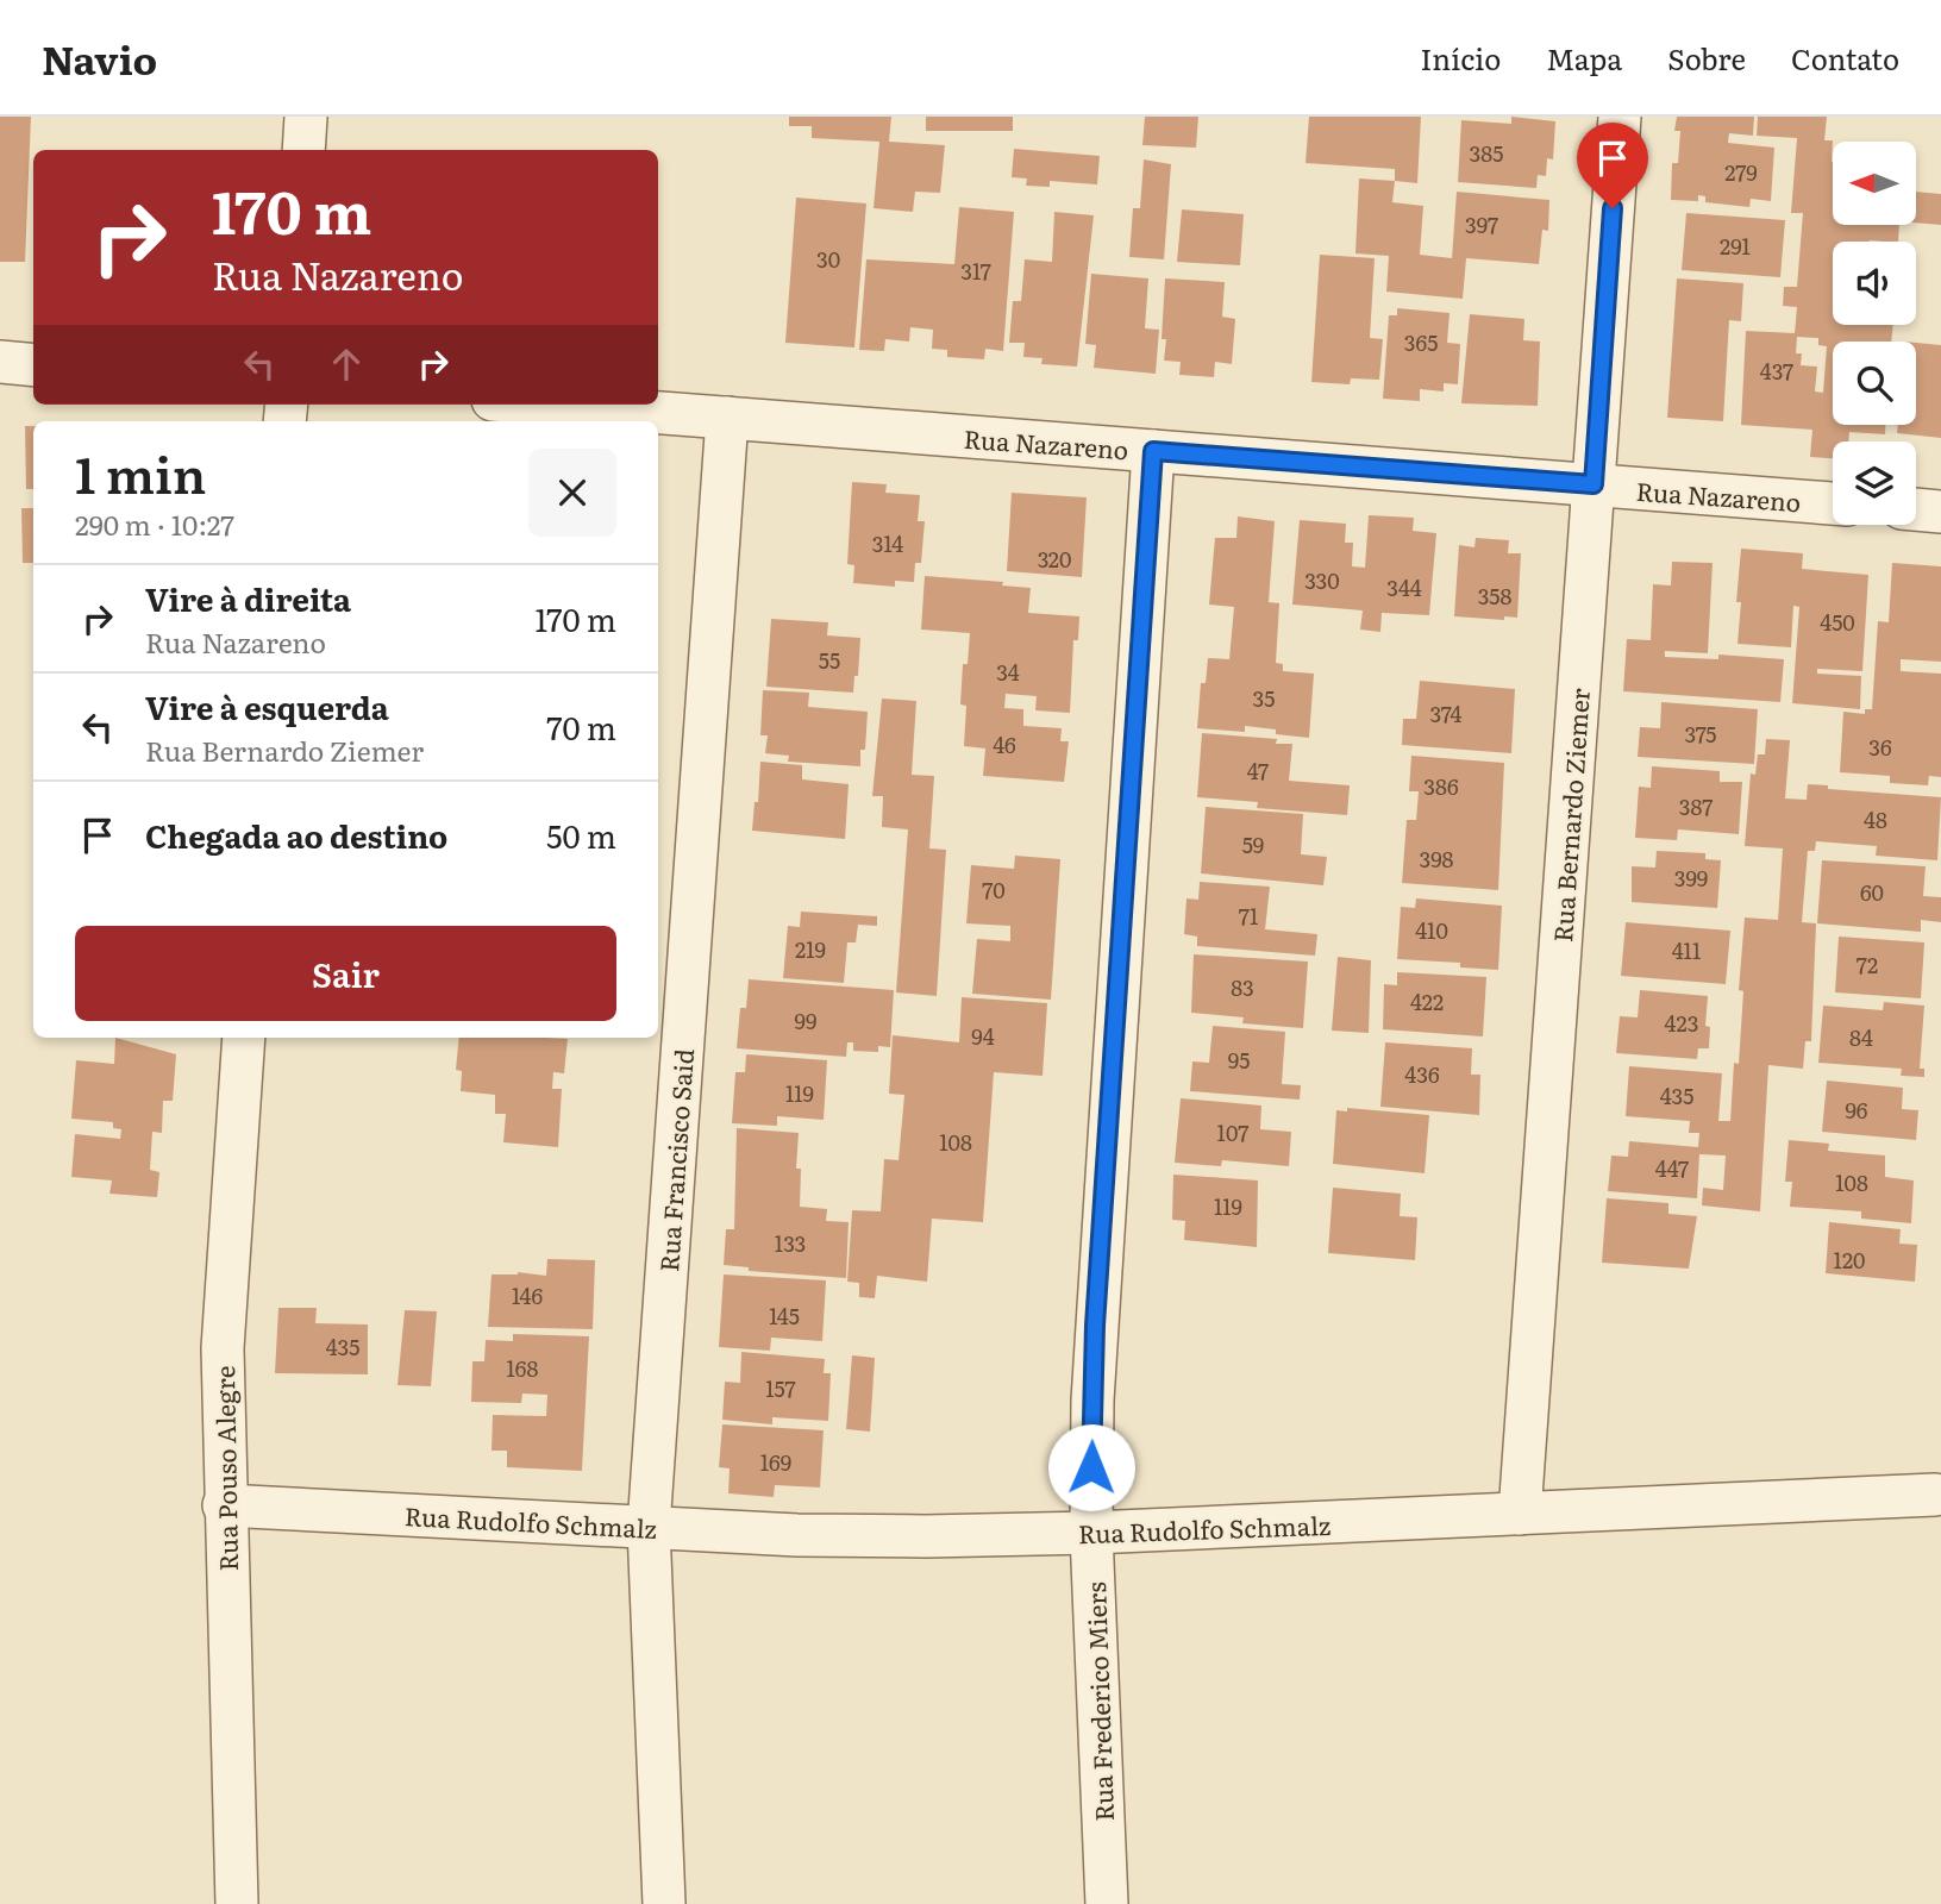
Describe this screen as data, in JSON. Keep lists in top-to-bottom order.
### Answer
{
  "streets": {
    "street": [
      "Rua Nazareno",
      "Rua Bernardo Ziemer",
      "Rua Francisco Said",
      "Rua Pouso Alegre",
      "Rua Rudolfo Schmalz",
      "Rua Frederico Miers"
    ]
  },
  "crossings": [
    ["Rua Nazareno", "Rua Bernardo Ziemer"],
    ["Rua Nazareno", "Rua Francisco Said"],
    ["Rua Nazareno", "Rua Frederico Miers"],
    ["Rua Bernardo Ziemer", "Rua Rudolfo Schmalz"],
    ["Rua Francisco Said", "Rua Rudolfo Schmalz"],
    ["Rua Pouso Alegre", "Rua Rudolfo Schmalz"],
    ["Rua Rudolfo Schmalz", "Rua Frederico Miers"]
  ],
  "house_numbers": [
    "385",
    "279",
    "397",
    "291",
    "30",
    "317",
    "365",
    "437",
    "314",
    "320",
    "330",
    "344",
    "358",
    "450",
    "55",
    "34",
    "35",
    "374",
    "375",
    "46",
    "36",
    "47",
    "386",
    "387",
    "48",
    "59",
    "398",
    "399",
    "70",
    "60",
    "71",
    "410",
    "219",
    "411",
    "72",
    "83",
    "422",
    "99",
    "423",
    "94",
    "84",
    "95",
    "436",
    "119",
    "435",
    "96",
    "107",
    "108",
    "447",
    "108",
    "119",
    "133",
    "120",
    "146",
    "145",
    "435",
    "168",
    "157",
    "169"
  ],
  "north": "left",
  "page": {
    "header": "Navio",
    "nav": [
      "Início",
      "Mapa",
      "Sobre",
      "Contato"
    ],
    "turn": ["170 m", "Rua Nazareno"],
    "heading": ["1 min", "290 m · 10:27"],
    "list": [
      {
        "name": "Vire à direita",
        "note": "Rua Nazareno",
        "value": "170 m"
      },
      {
        "name": "Vire à esquerda",
        "note": "Rua Bernardo Ziemer",
        "value": "70 m"
      },
      {
        "name": "Chegada ao destino",
        "value": "50 m"
      }
    ],
    "buttons": "Sair"
  }
}
